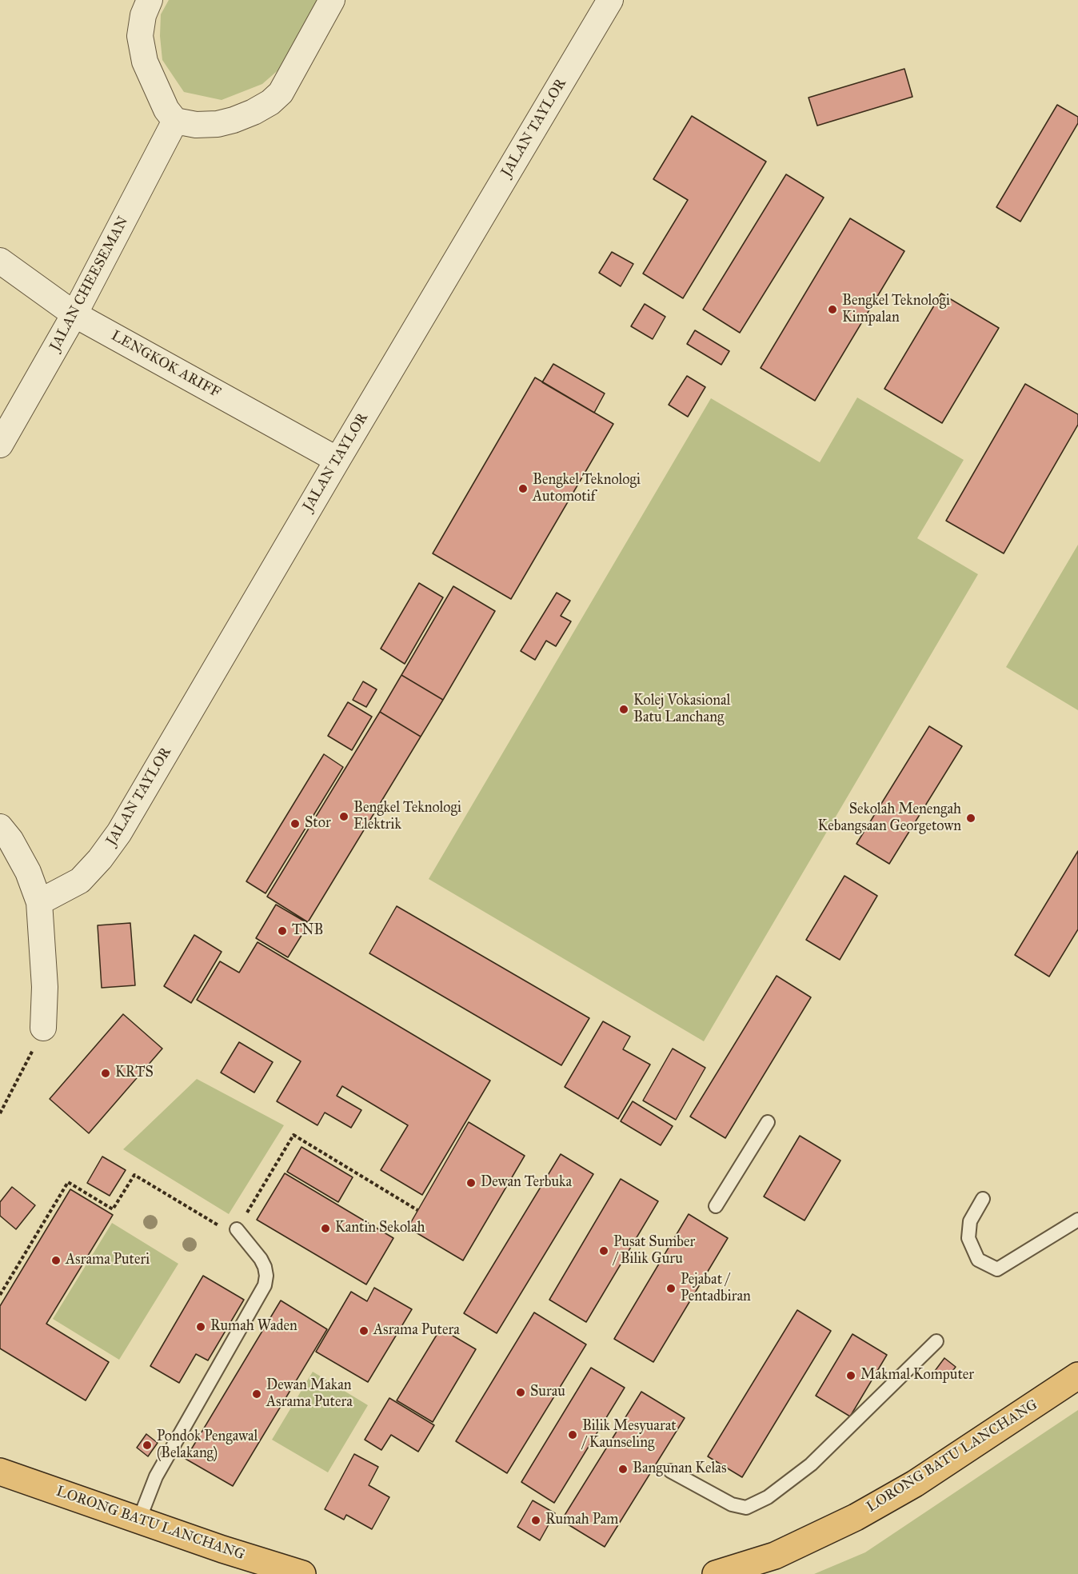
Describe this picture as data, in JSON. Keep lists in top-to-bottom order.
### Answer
{
  "streets": {
    "main road": ["LORONG BATU LANCHANG"],
    "street": ["JALAN TAYLOR", "JALAN CHEESEMAN", "LENGKOK ARIFF"]
  },
  "crossings": [
    ["JALAN TAYLOR", "LENGKOK ARIFF"],
    ["JALAN CHEESEMAN", "LENGKOK ARIFF"]
  ],
  "places": [
    "Bengkel Teknologi Kimpalan",
    "Bengkel Teknologi Automotif",
    "Kolej Vokasional Batu Lanchang",
    "Bengkel Teknologi Elektrik",
    "Sekolah Menengah Kebangsaan Georgetown",
    "Stor",
    "TNB",
    "KRTS",
    "Dewan Terbuka",
    "Kantin Sekolah",
    "Pusat Sumber / Bilik Guru",
    "Asrama Puteri",
    "Pejabat / Pentadbiran",
    "Rumah Waden",
    "Asrama Putera",
    "Makmal Komputer",
    "Surau",
    "Dewan Makan Asrama Putera",
    "Bilik Mesyuarat / Kaunseling",
    "Pondok Pengawal (Belakang)",
    "Bangunan Kelas",
    "Rumah Pam"
  ]
}
